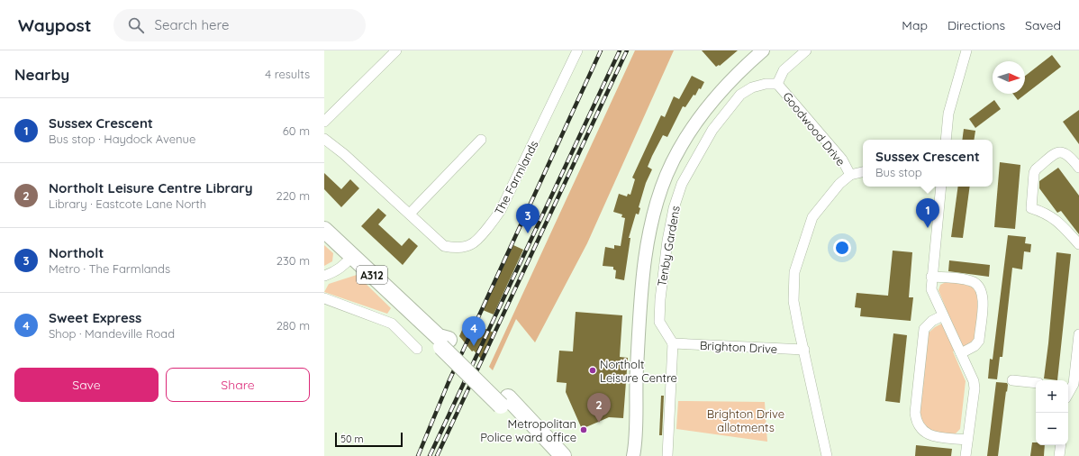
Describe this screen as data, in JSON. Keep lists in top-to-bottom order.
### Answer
{
  "streets": {
    "main road": ["A312"],
    "street": [
      "Goodwood Drive",
      "The Farmlands",
      "Tenby Gardens",
      "Brighton Drive"
    ]
  },
  "crossings": [
    ["Goodwood Drive", "Tenby Gardens"],
    ["Tenby Gardens", "Brighton Drive"]
  ],
  "parks": ["Brighton Drive allotments"],
  "places": ["Northolt Leisure Centre", "Metropolitan Police ward office"],
  "scale_bar": "50 m",
  "north": "right",
  "page": {
    "header": "Waypost",
    "search": "Search here",
    "nav": ["Map", "Directions", "Saved"],
    "heading": ["Nearby", "4 results"],
    "list": [
      {
        "mark": "1",
        "name": "Sussex Crescent",
        "note": "Bus stop · Haydock Avenue",
        "value": "60 m"
      },
      {
        "mark": "2",
        "name": "Northolt Leisure Centre Library",
        "note": "Library · Eastcote Lane North",
        "value": "220 m"
      },
      {
        "mark": "3",
        "name": "Northolt",
        "note": "Metro · The Farmlands",
        "value": "230 m"
      },
      {
        "mark": "4",
        "name": "Sweet Express",
        "note": "Shop · Mandeville Road",
        "value": "280 m"
      }
    ],
    "popup": ["Sussex Crescent", "Bus stop"],
    "pins": [
      "1",
      "3",
      "4",
      "2"
    ],
    "buttons": ["Save", "Share"],
    "map_buttons": ["+", "−"],
    "scale": "50 m"
  }
}
